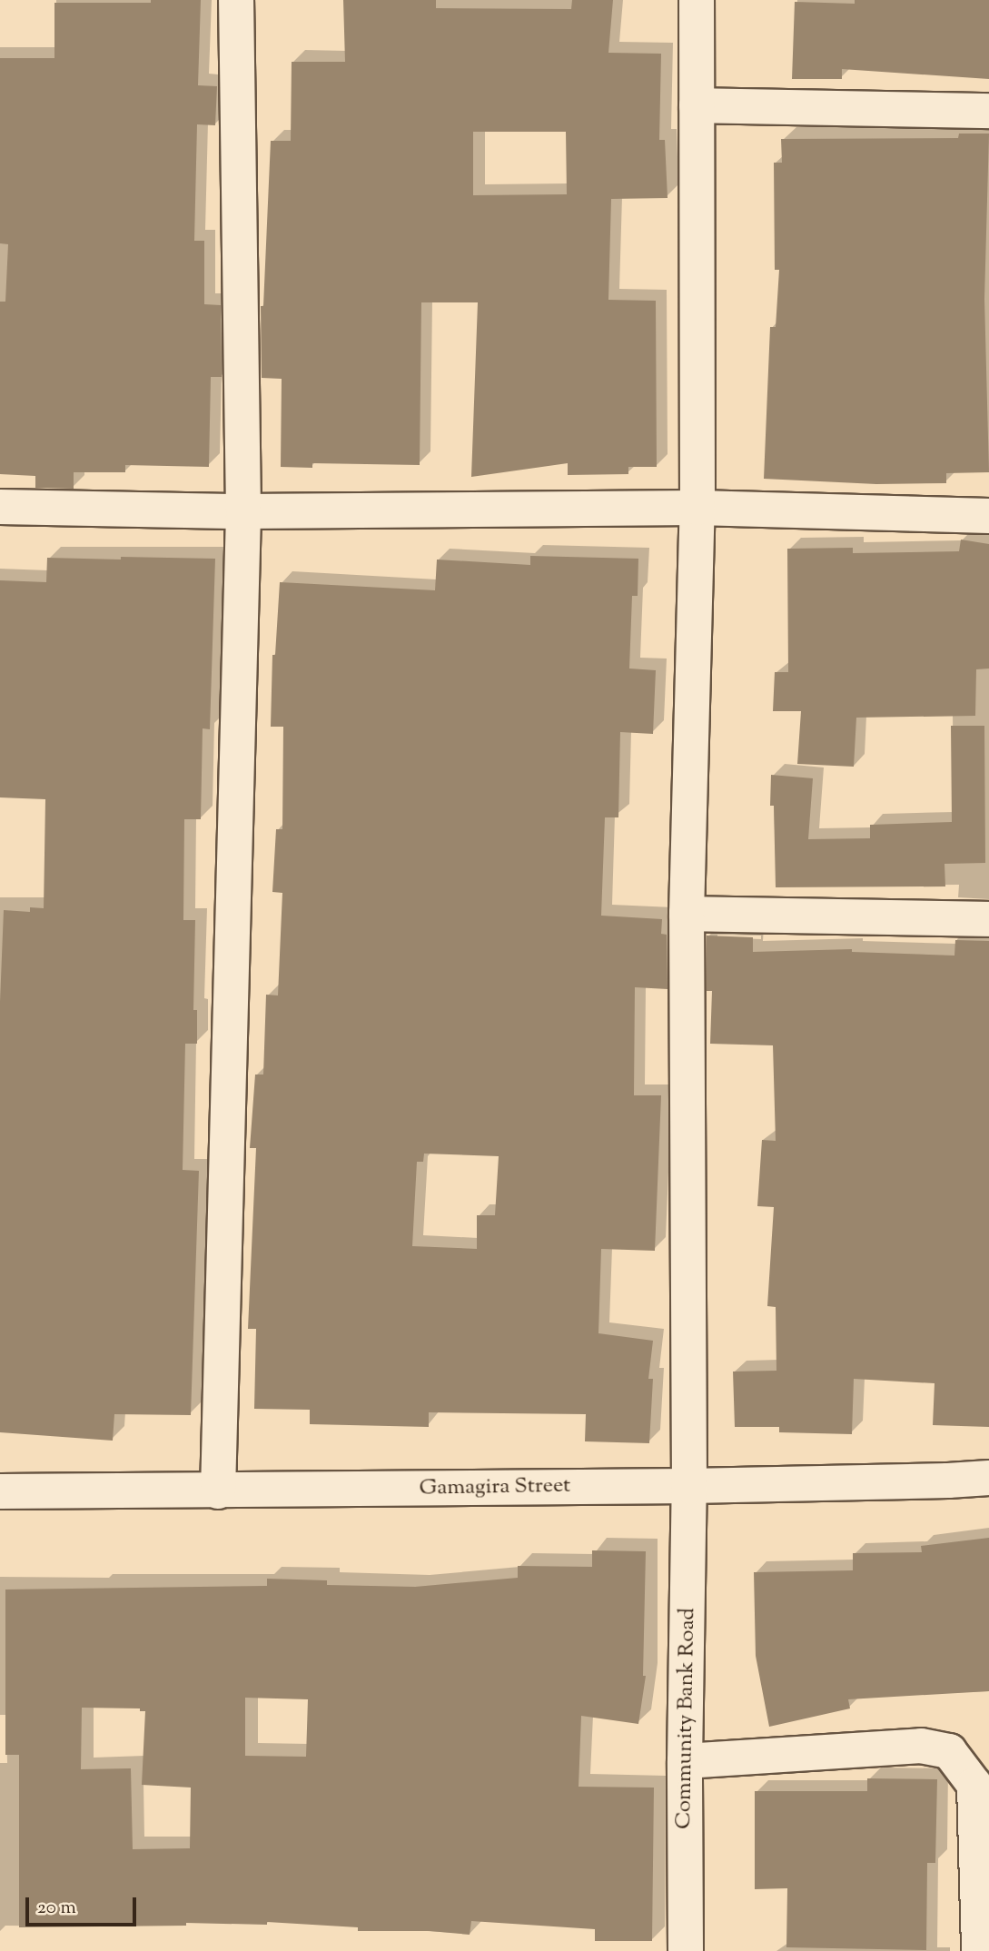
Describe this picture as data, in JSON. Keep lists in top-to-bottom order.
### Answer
{
  "streets": {
    "street": ["Gamagira Street", "Community Bank Road"]
  },
  "crossings": [
    ["Gamagira Street", "Community Bank Road"]
  ],
  "scale_bar": "20 m"
}
